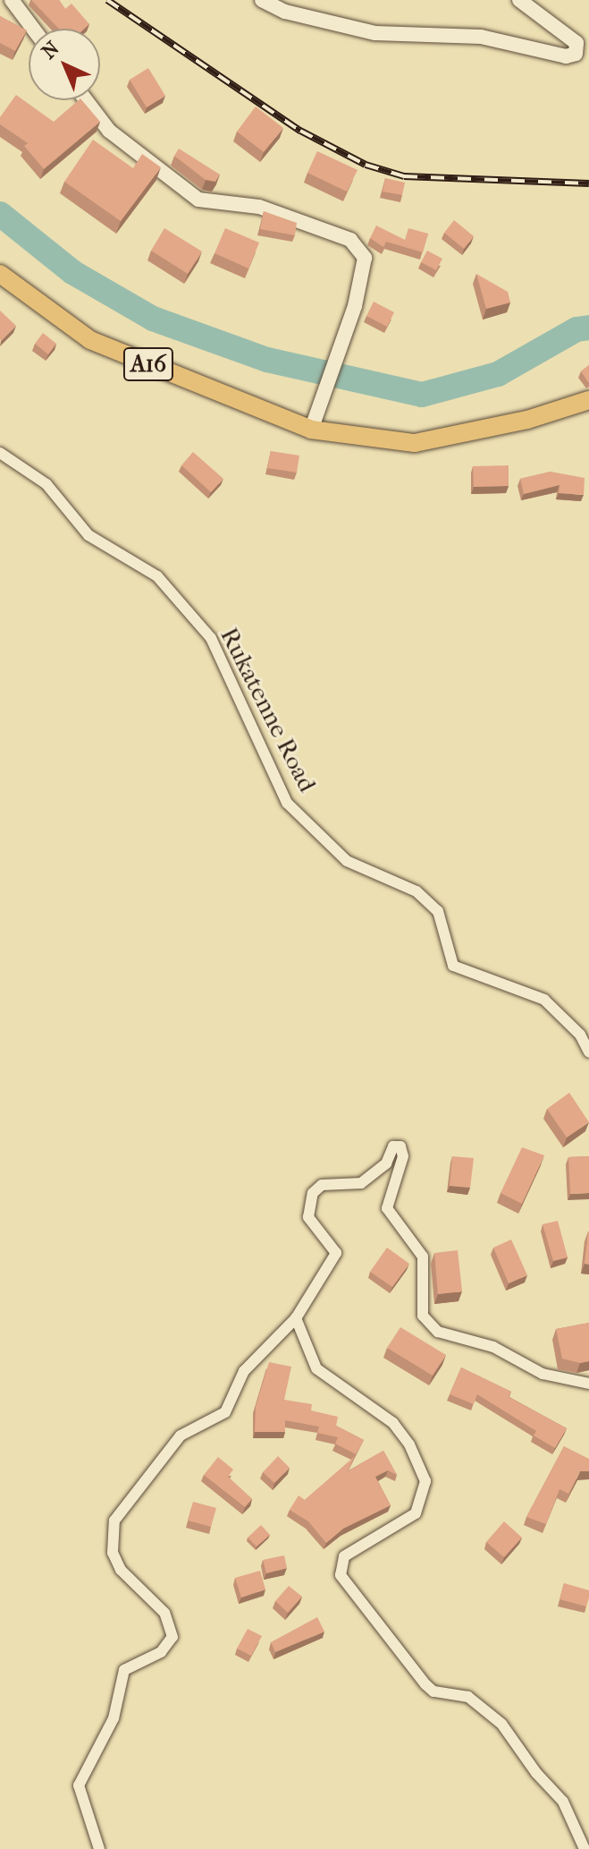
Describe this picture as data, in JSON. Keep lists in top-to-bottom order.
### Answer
{
  "streets": {
    "highway": ["A16"],
    "street": ["Rukatenne Road"]
  },
  "north": "top left"
}
